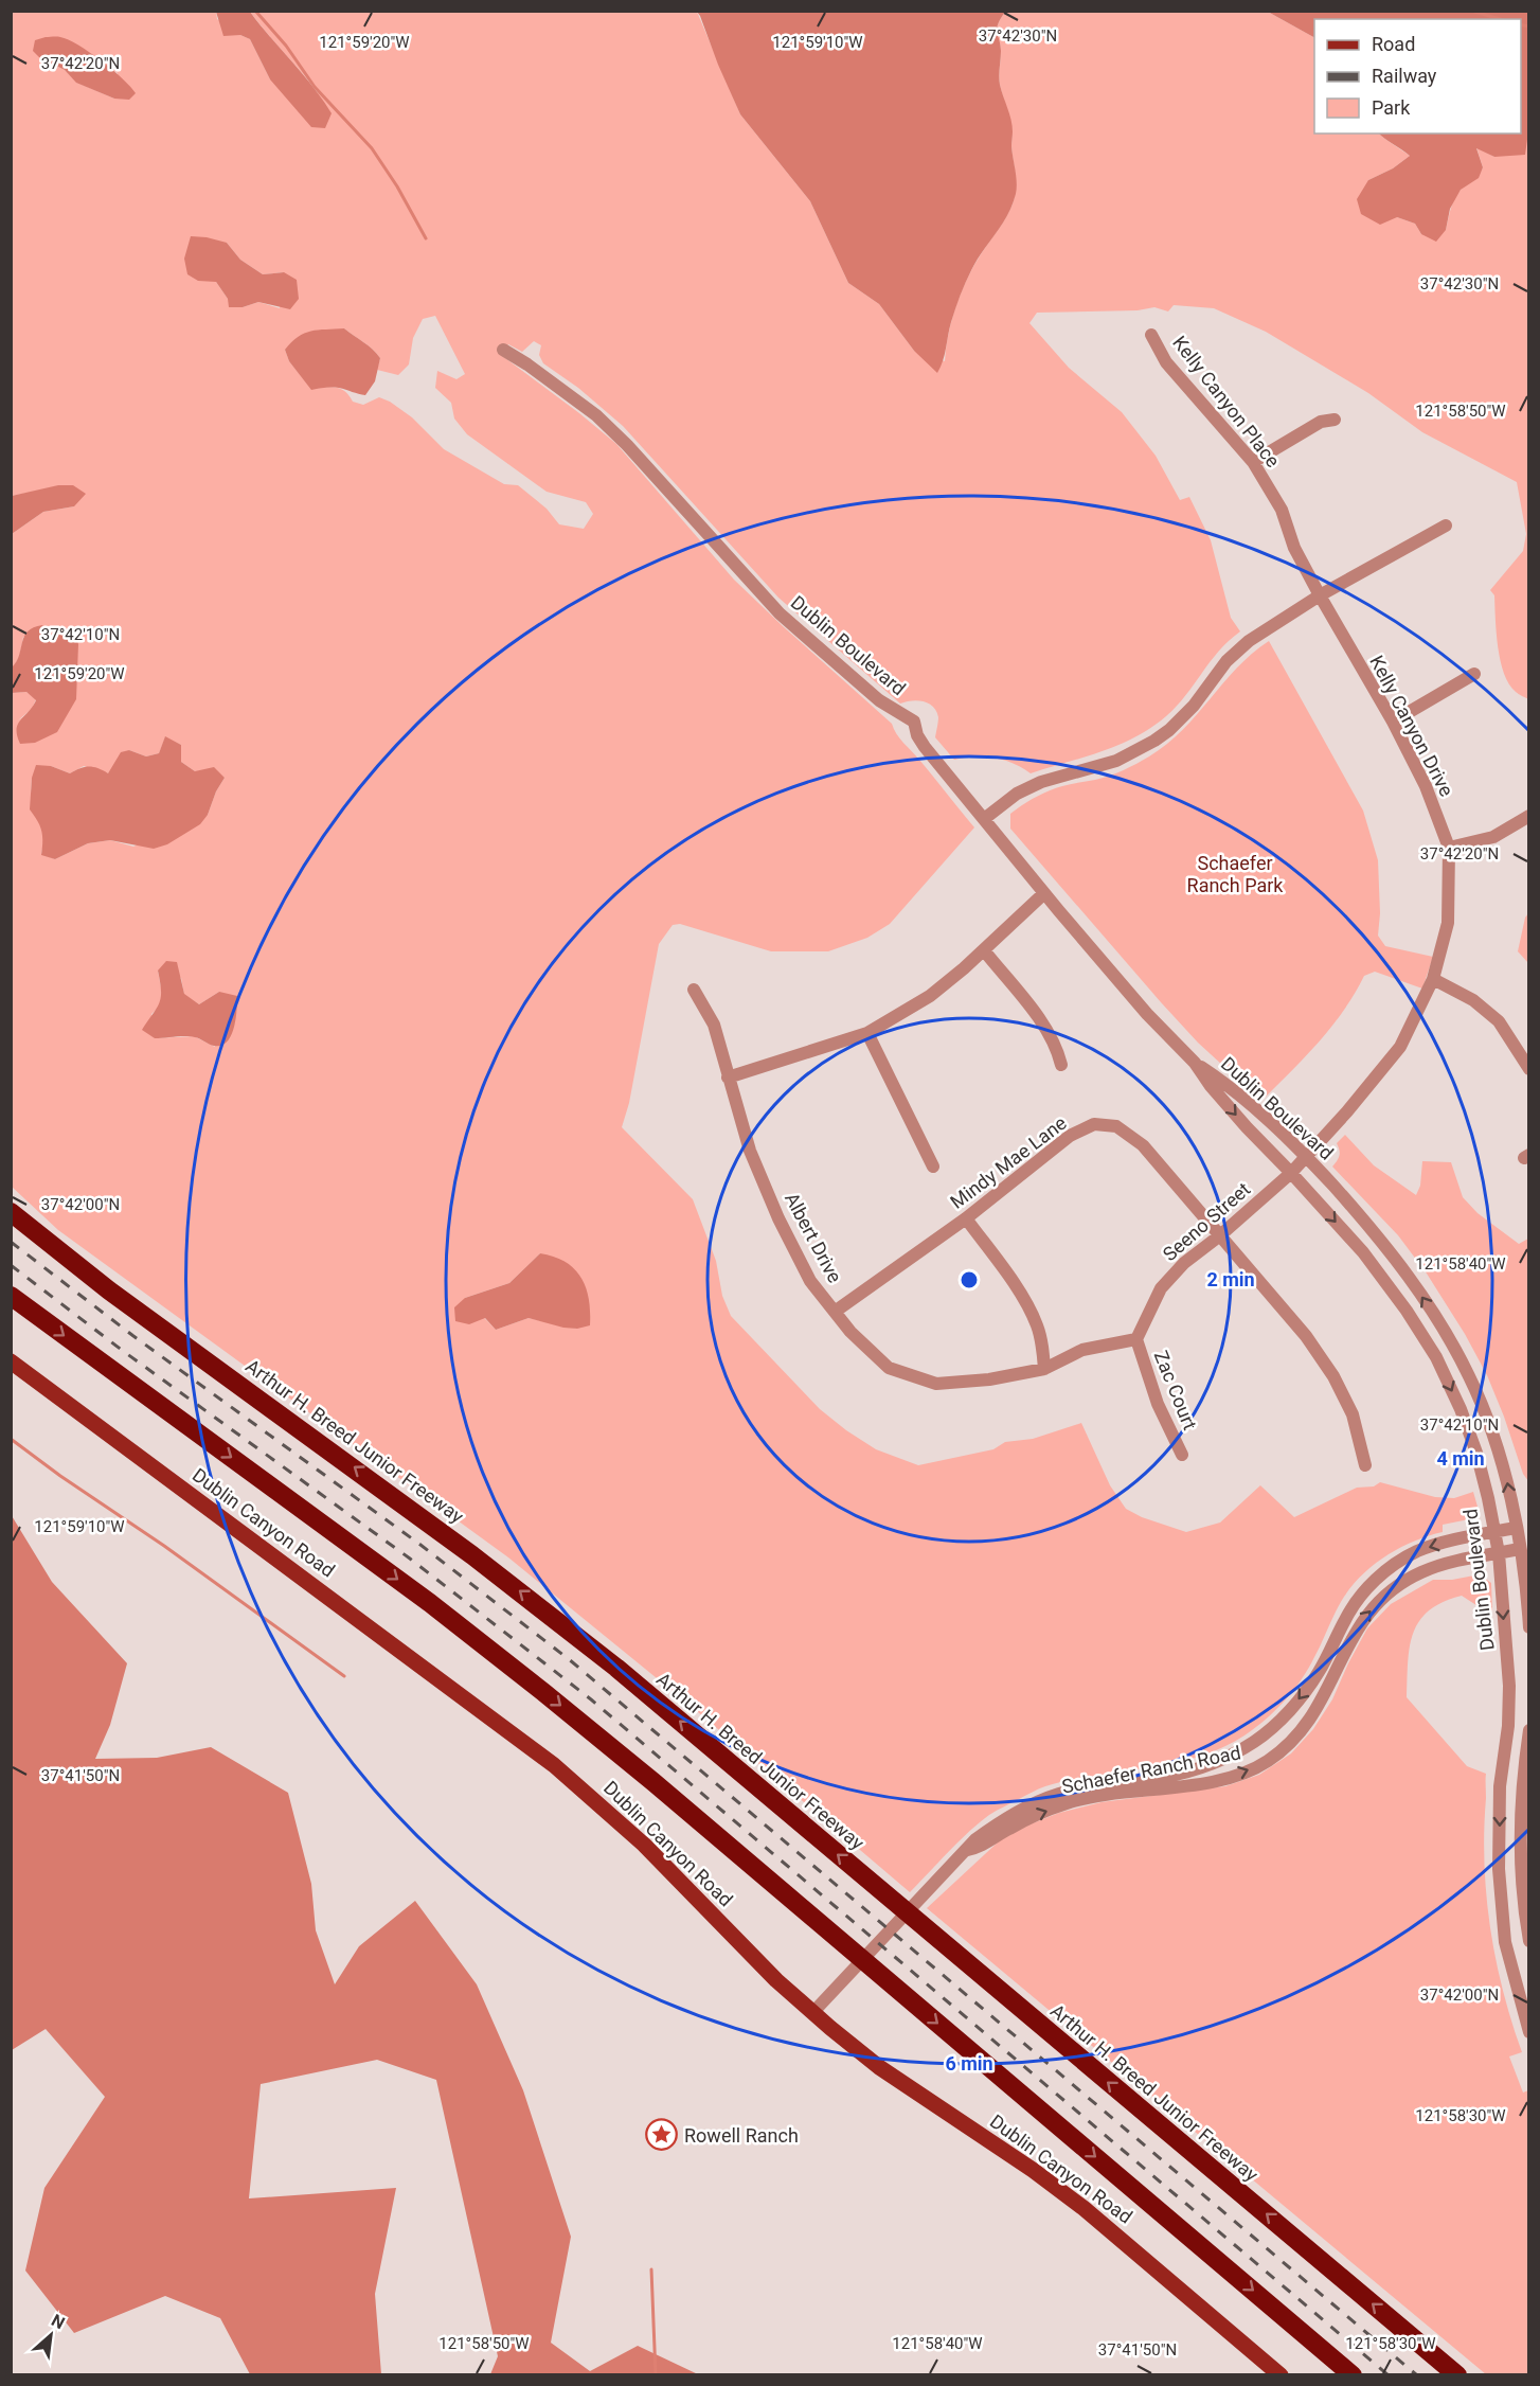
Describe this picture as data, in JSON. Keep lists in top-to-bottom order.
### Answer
{
  "streets": {
    "highway": ["Arthur H. Breed Junior Freeway"],
    "main road": ["Dublin Canyon Road"],
    "street": [
      "Kelly Canyon Place",
      "Dublin Boulevard",
      "Kelly Canyon Drive",
      "Mindy Mae Lane",
      "Seeno Street",
      "Albert Drive",
      "Zac Court",
      "Schaefer Ranch Road"
    ]
  },
  "crossings": [
    ["Kelly Canyon Place", "Kelly Canyon Drive"],
    ["Dublin Boulevard", "Kelly Canyon Drive"],
    ["Dublin Boulevard", "Seeno Street"],
    ["Dublin Boulevard", "Schaefer Ranch Road"],
    ["Kelly Canyon Drive", "Seeno Street"],
    ["Mindy Mae Lane", "Seeno Street"],
    ["Mindy Mae Lane", "Albert Drive"],
    ["Seeno Street", "Albert Drive"],
    ["Seeno Street", "Zac Court"],
    ["Albert Drive", "Zac Court"],
    ["Dublin Canyon Road", "Schaefer Ranch Road"]
  ],
  "parks": ["Schaefer Ranch Park"],
  "places": {
    "place": ["Rowell Ranch"]
  },
  "legend": ["Road", "Railway", "Park"],
  "north": "top right",
  "coordinates": [
    "37°42'30\"N",
    "121°59'20\"W",
    "121°59'10\"W",
    "37°42'20\"N",
    "121°58'50\"W",
    "37°42'10\"N",
    "37°42'00\"N",
    "121°58'40\"W",
    "37°41'50\"N",
    "121°58'30\"W"
  ],
  "rings": ["2 min", "4 min", "6 min"]
}
